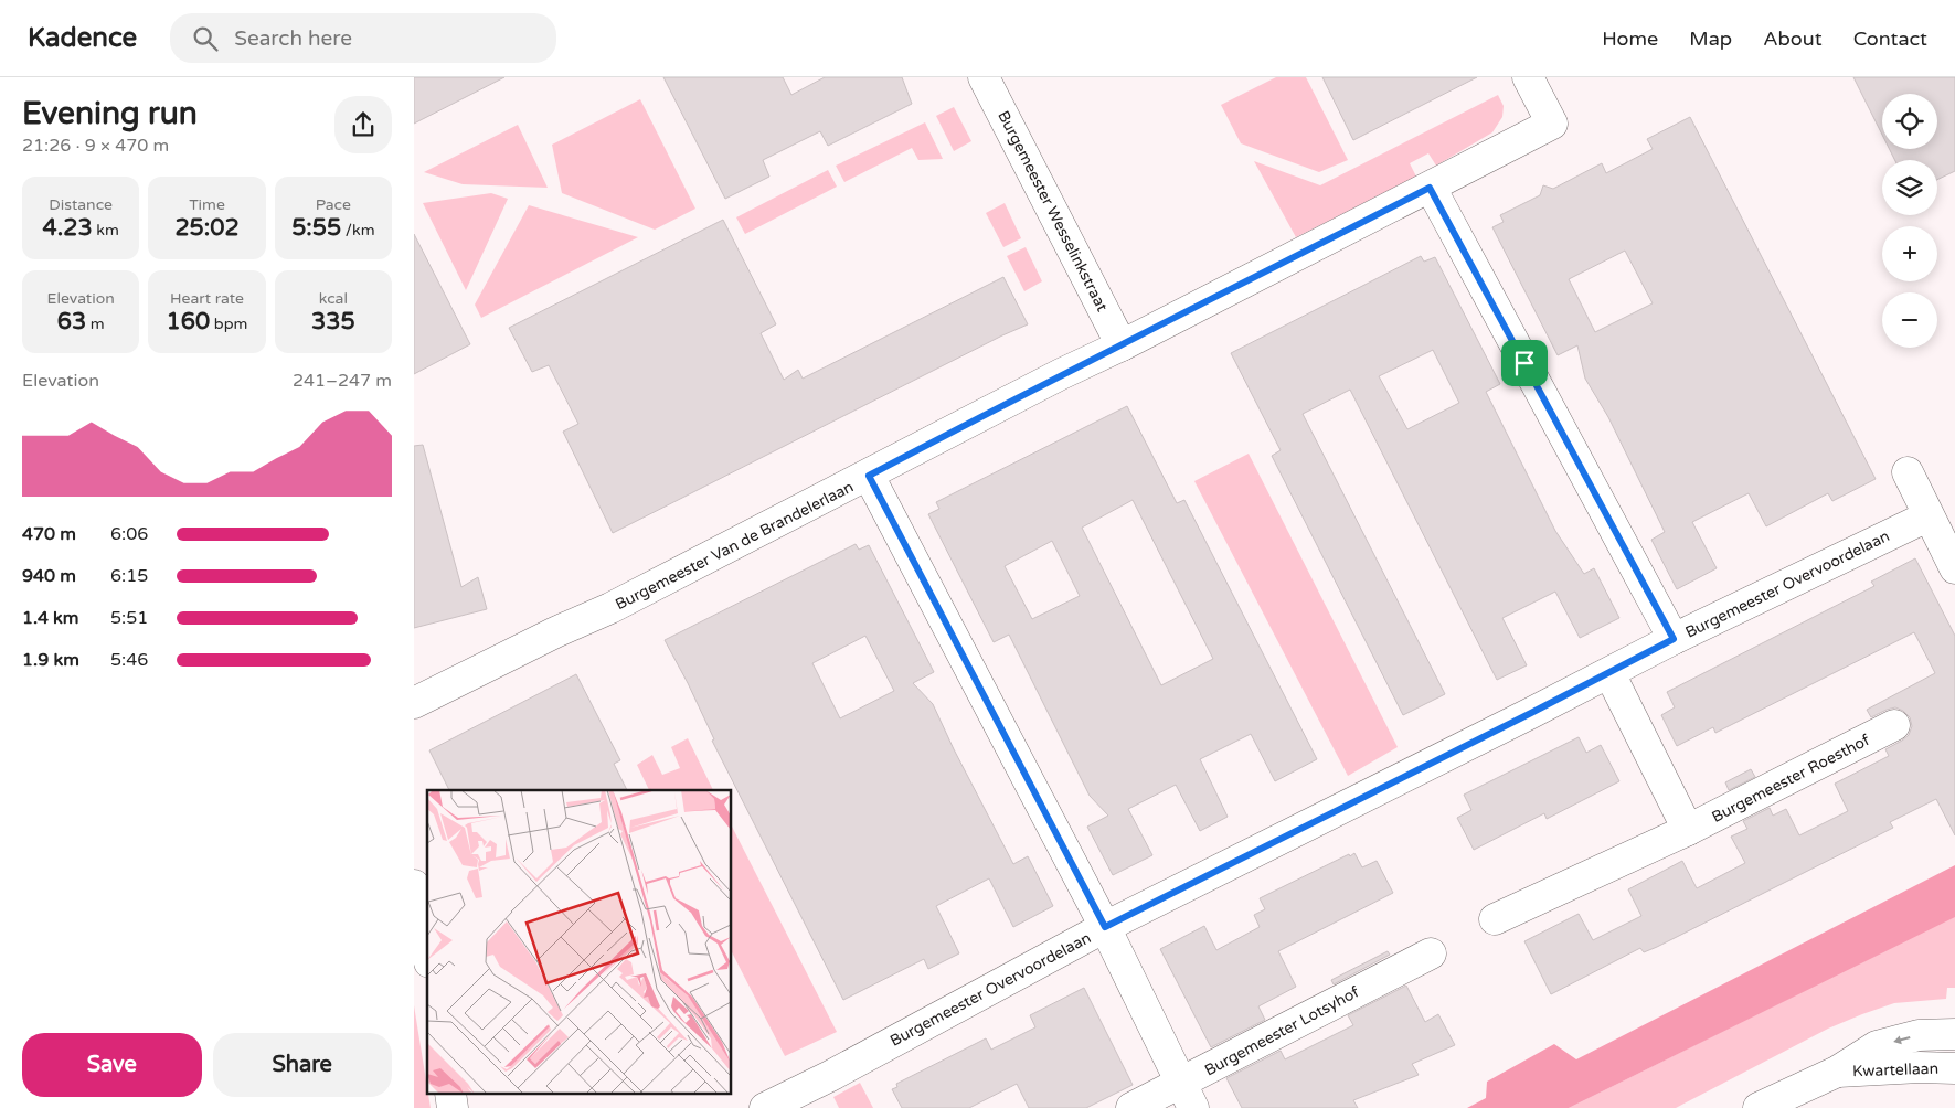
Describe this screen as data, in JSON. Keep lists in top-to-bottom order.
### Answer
{
  "streets": {
    "street": [
      "Burgemeester Wesselinkstraat",
      "Burgemeester Van de Brandelerlaan",
      "Burgemeester Overvoordelaan",
      "Burgemeester Roesthof",
      "Burgemeester Lotsyhof",
      "Kwartellaan"
    ]
  },
  "crossings": [
    ["Burgemeester Wesselinkstraat", "Burgemeester Van de Brandelerlaan"]
  ],
  "page": {
    "header": "Kadence",
    "search": "Search here",
    "nav": [
      "Home",
      "Map",
      "About",
      "Contact"
    ],
    "heading": ["Evening run", "21:26 · 9 × 470 m"],
    "map_buttons": ["+", "−"],
    "stats": [
      ["Distance", "4.23 km"],
      ["Time", "25:02"],
      ["Pace", "5:55 /km"],
      ["Elevation", "63 m"],
      ["Heart rate", "160 bpm"],
      ["kcal", "335"]
    ],
    "chart": ["Elevation", "241–247 m"],
    "list": [
      {
        "name": "470 m",
        "note": "6:06"
      },
      {
        "name": "940 m",
        "note": "6:15"
      },
      {
        "name": "1.4 km",
        "note": "5:51"
      },
      {
        "name": "1.9 km",
        "note": "5:46"
      }
    ],
    "buttons": ["Save", "Share"]
  }
}
